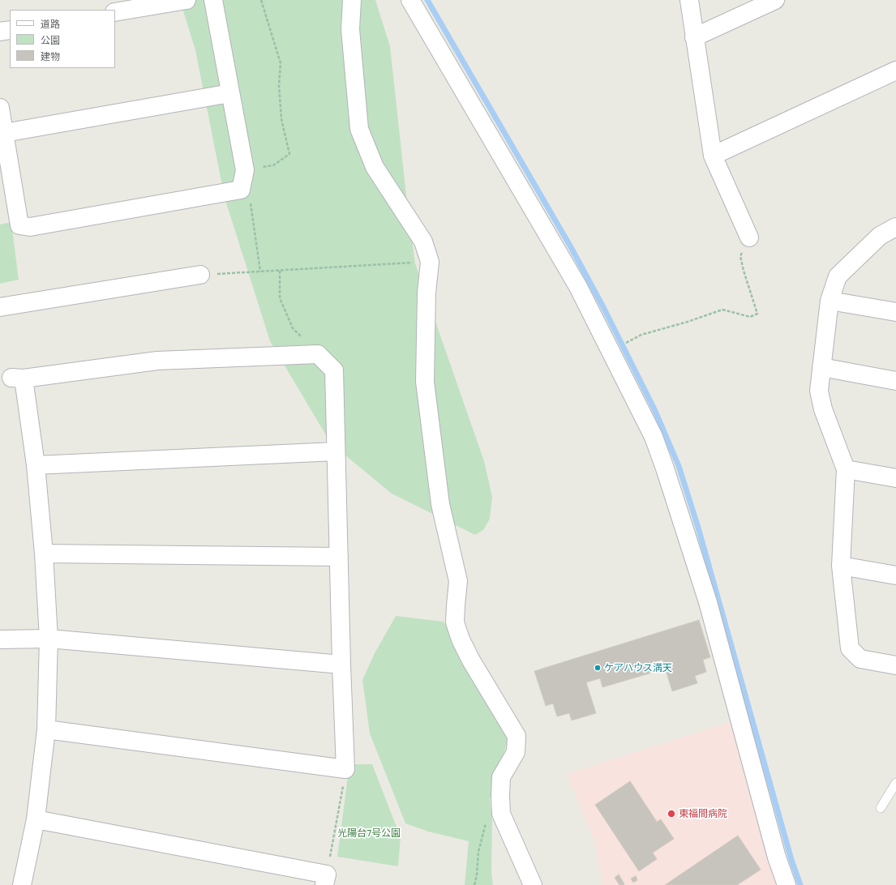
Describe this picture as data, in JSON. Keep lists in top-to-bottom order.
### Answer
{
  "parks": ["光陽台7号公園"],
  "places": ["ケアハウス満天", "東福間病院"],
  "legend": ["道路", "公園", "建物"]
}
